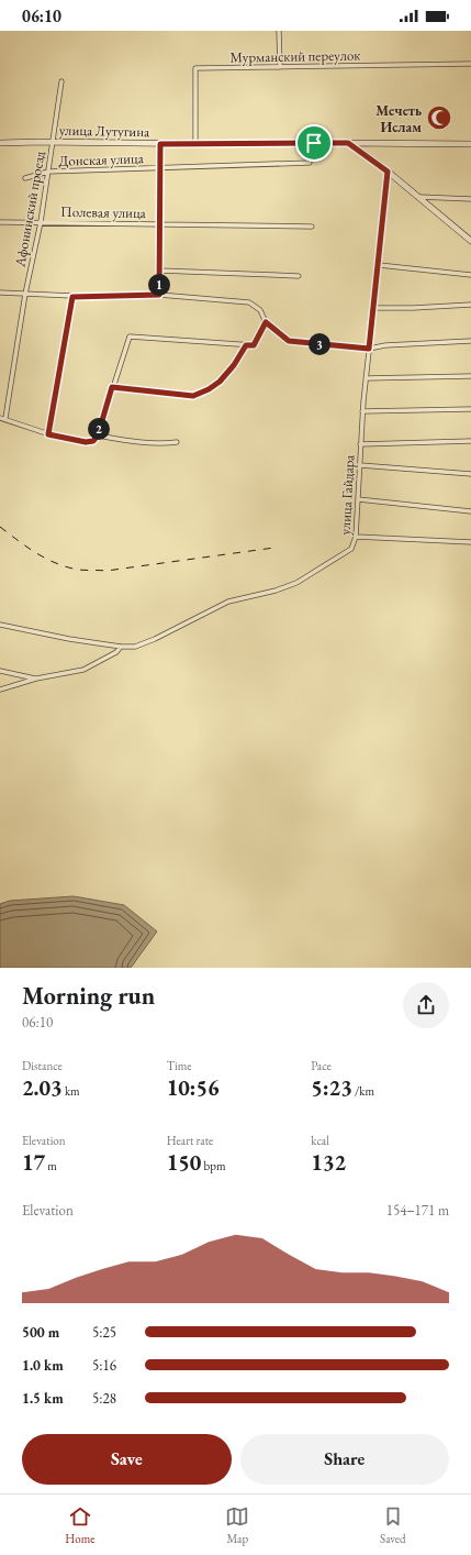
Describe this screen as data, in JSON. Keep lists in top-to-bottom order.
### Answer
{
  "streets": {
    "main road": ["улица Лутугина"],
    "street": [
      "Мурманский переулок",
      "Донская улица",
      "Афонинский проезд",
      "Полевая улица",
      "улица Гайдара"
    ]
  },
  "crossings": [
    ["Мурманский переулок", "улица Лутугина"],
    ["улица Лутугина", "Афонинский проезд"],
    ["Донская улица", "Афонинский проезд"],
    ["Афонинский проезд", "Полевая улица"]
  ],
  "places": {
    "mosque": ["Мечеть Ислам"]
  },
  "page": {
    "status": "06:10",
    "pins": ["1", "3", "2"],
    "heading": ["Morning run", "06:10"],
    "stats": [
      ["Distance", "2.03 km"],
      ["Time", "10:56"],
      ["Pace", "5:23 /km"],
      ["Elevation", "17 m"],
      ["Heart rate", "150 bpm"],
      ["kcal", "132"]
    ],
    "chart": ["Elevation", "154–171 m"],
    "list": [
      {
        "name": "500 m",
        "note": "5:25"
      },
      {
        "name": "1.0 km",
        "note": "5:16"
      },
      {
        "name": "1.5 km",
        "note": "5:28"
      }
    ],
    "buttons": ["Save", "Share"],
    "tabs": ["Home", "Map", "Saved"]
  }
}
